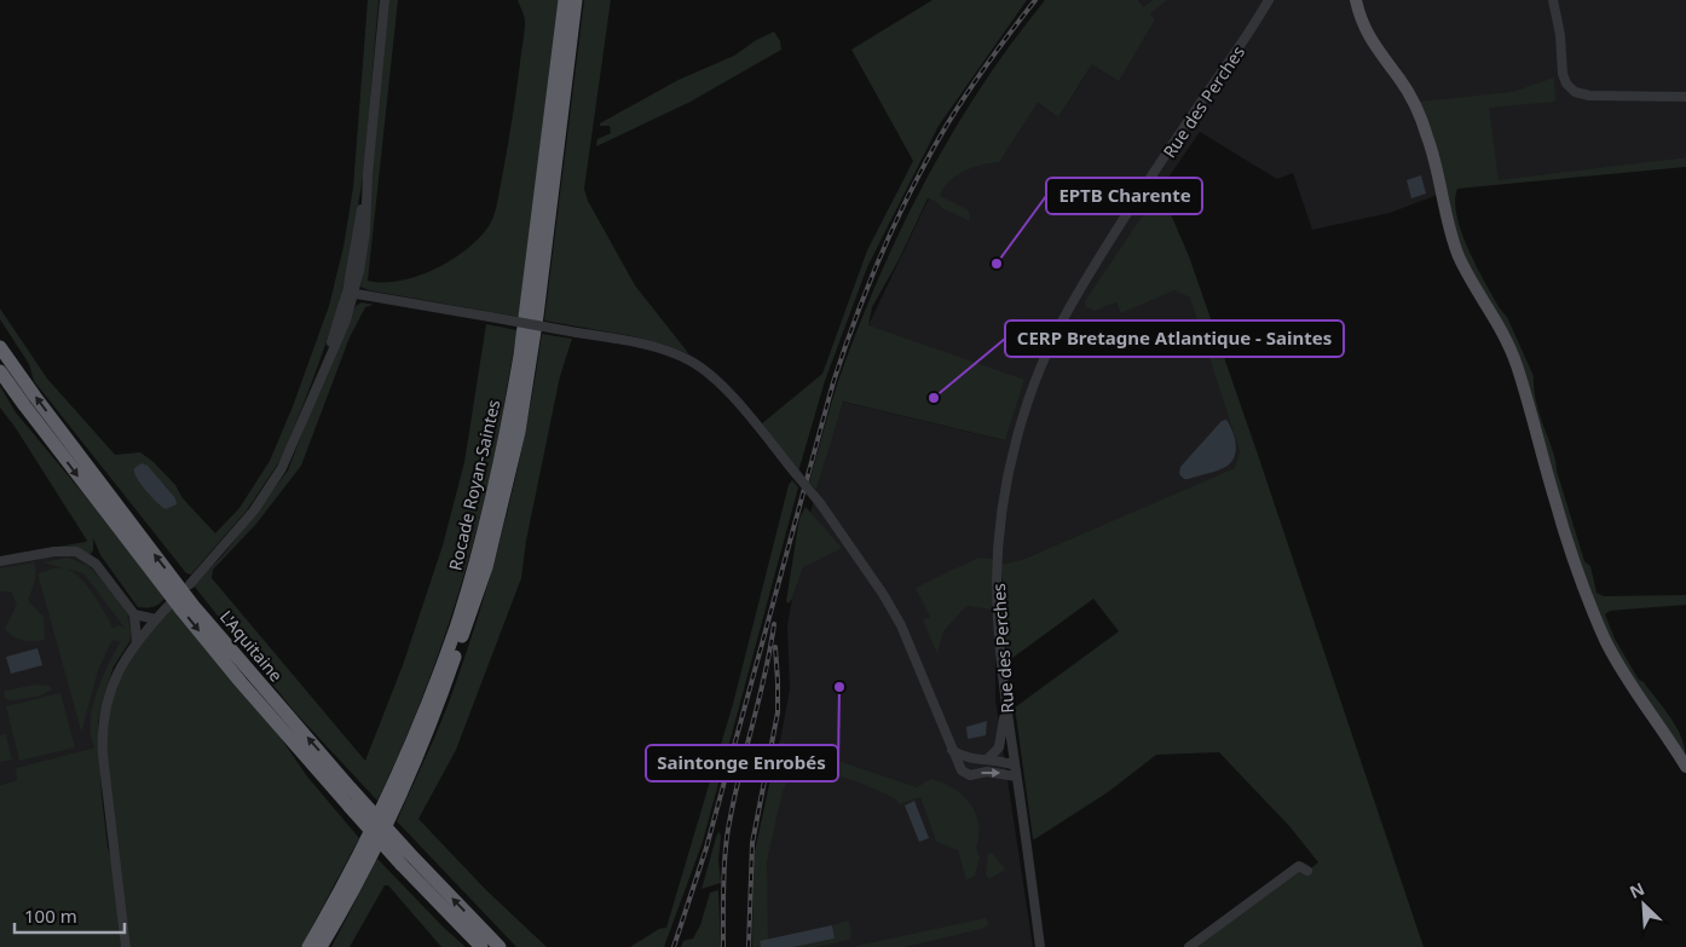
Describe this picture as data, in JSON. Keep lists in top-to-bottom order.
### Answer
{
  "streets": {
    "highway": ["Rocade Royan-Saintes", "L'Aquitaine"],
    "street": ["Rue des Perches"]
  },
  "places": ["EPTB Charente", "CERP Bretagne Atlantique - Saintes", "Saintonge Enrobés"],
  "scale_bar": "100 m",
  "north": "top left"
}
